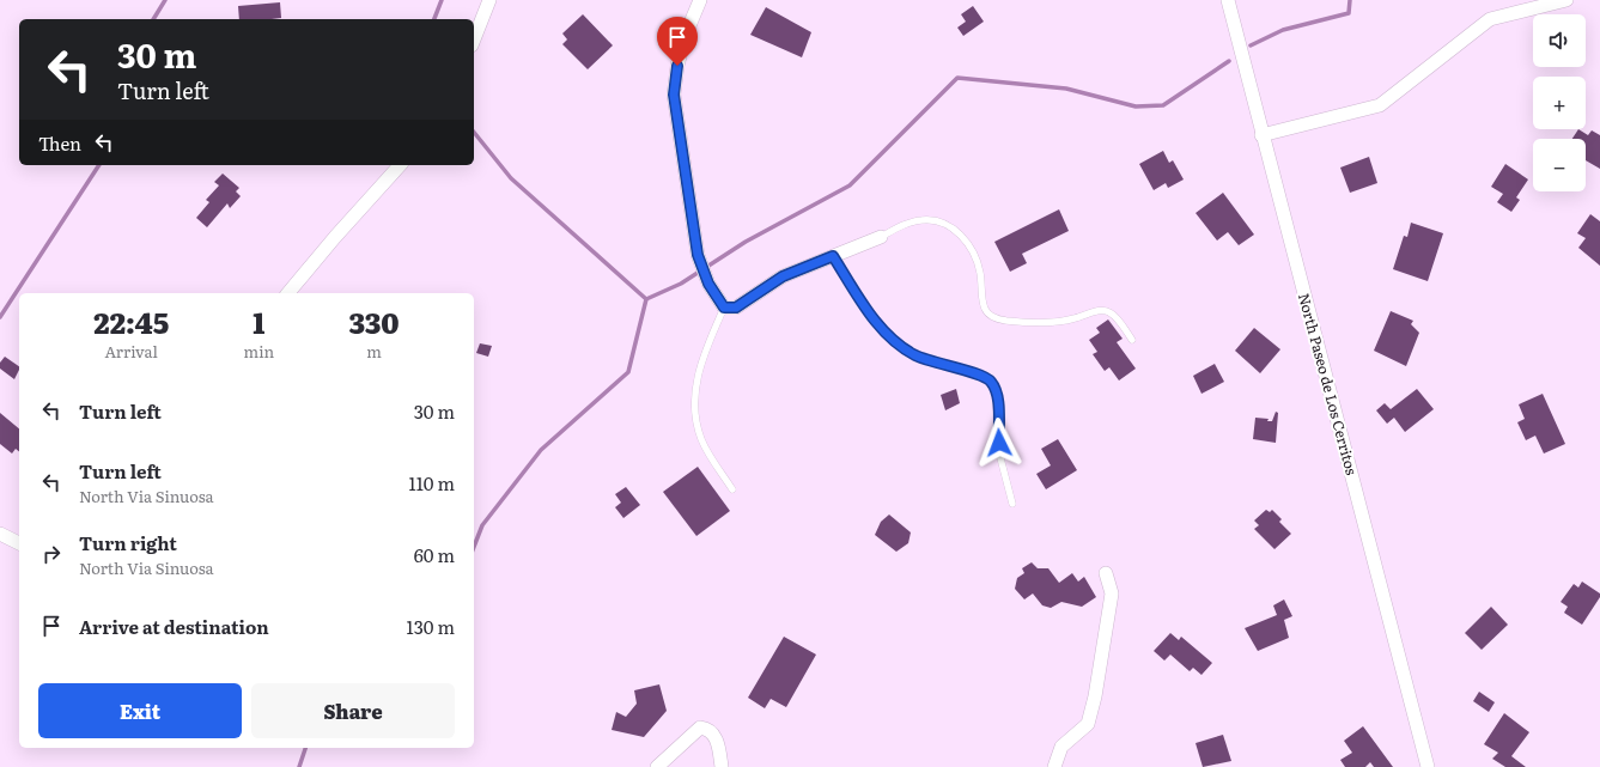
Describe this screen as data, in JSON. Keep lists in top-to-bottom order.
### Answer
{
  "streets": {
    "street": ["North Paseo de Los Cerritos"]
  },
  "page": {
    "map_buttons": ["+", "−"],
    "turn": ["30 m", "Turn left"],
    "then": "Then",
    "eta": [
      "22:45",
      "Arrival",
      "1",
      "min",
      "330",
      "m"
    ],
    "list": [
      {
        "name": "Turn left",
        "value": "30 m"
      },
      {
        "name": "Turn left",
        "note": "North Via Sinuosa",
        "value": "110 m"
      },
      {
        "name": "Turn right",
        "note": "North Via Sinuosa",
        "value": "60 m"
      },
      {
        "name": "Arrive at destination",
        "value": "130 m"
      }
    ],
    "buttons": ["Exit", "Share"]
  }
}
